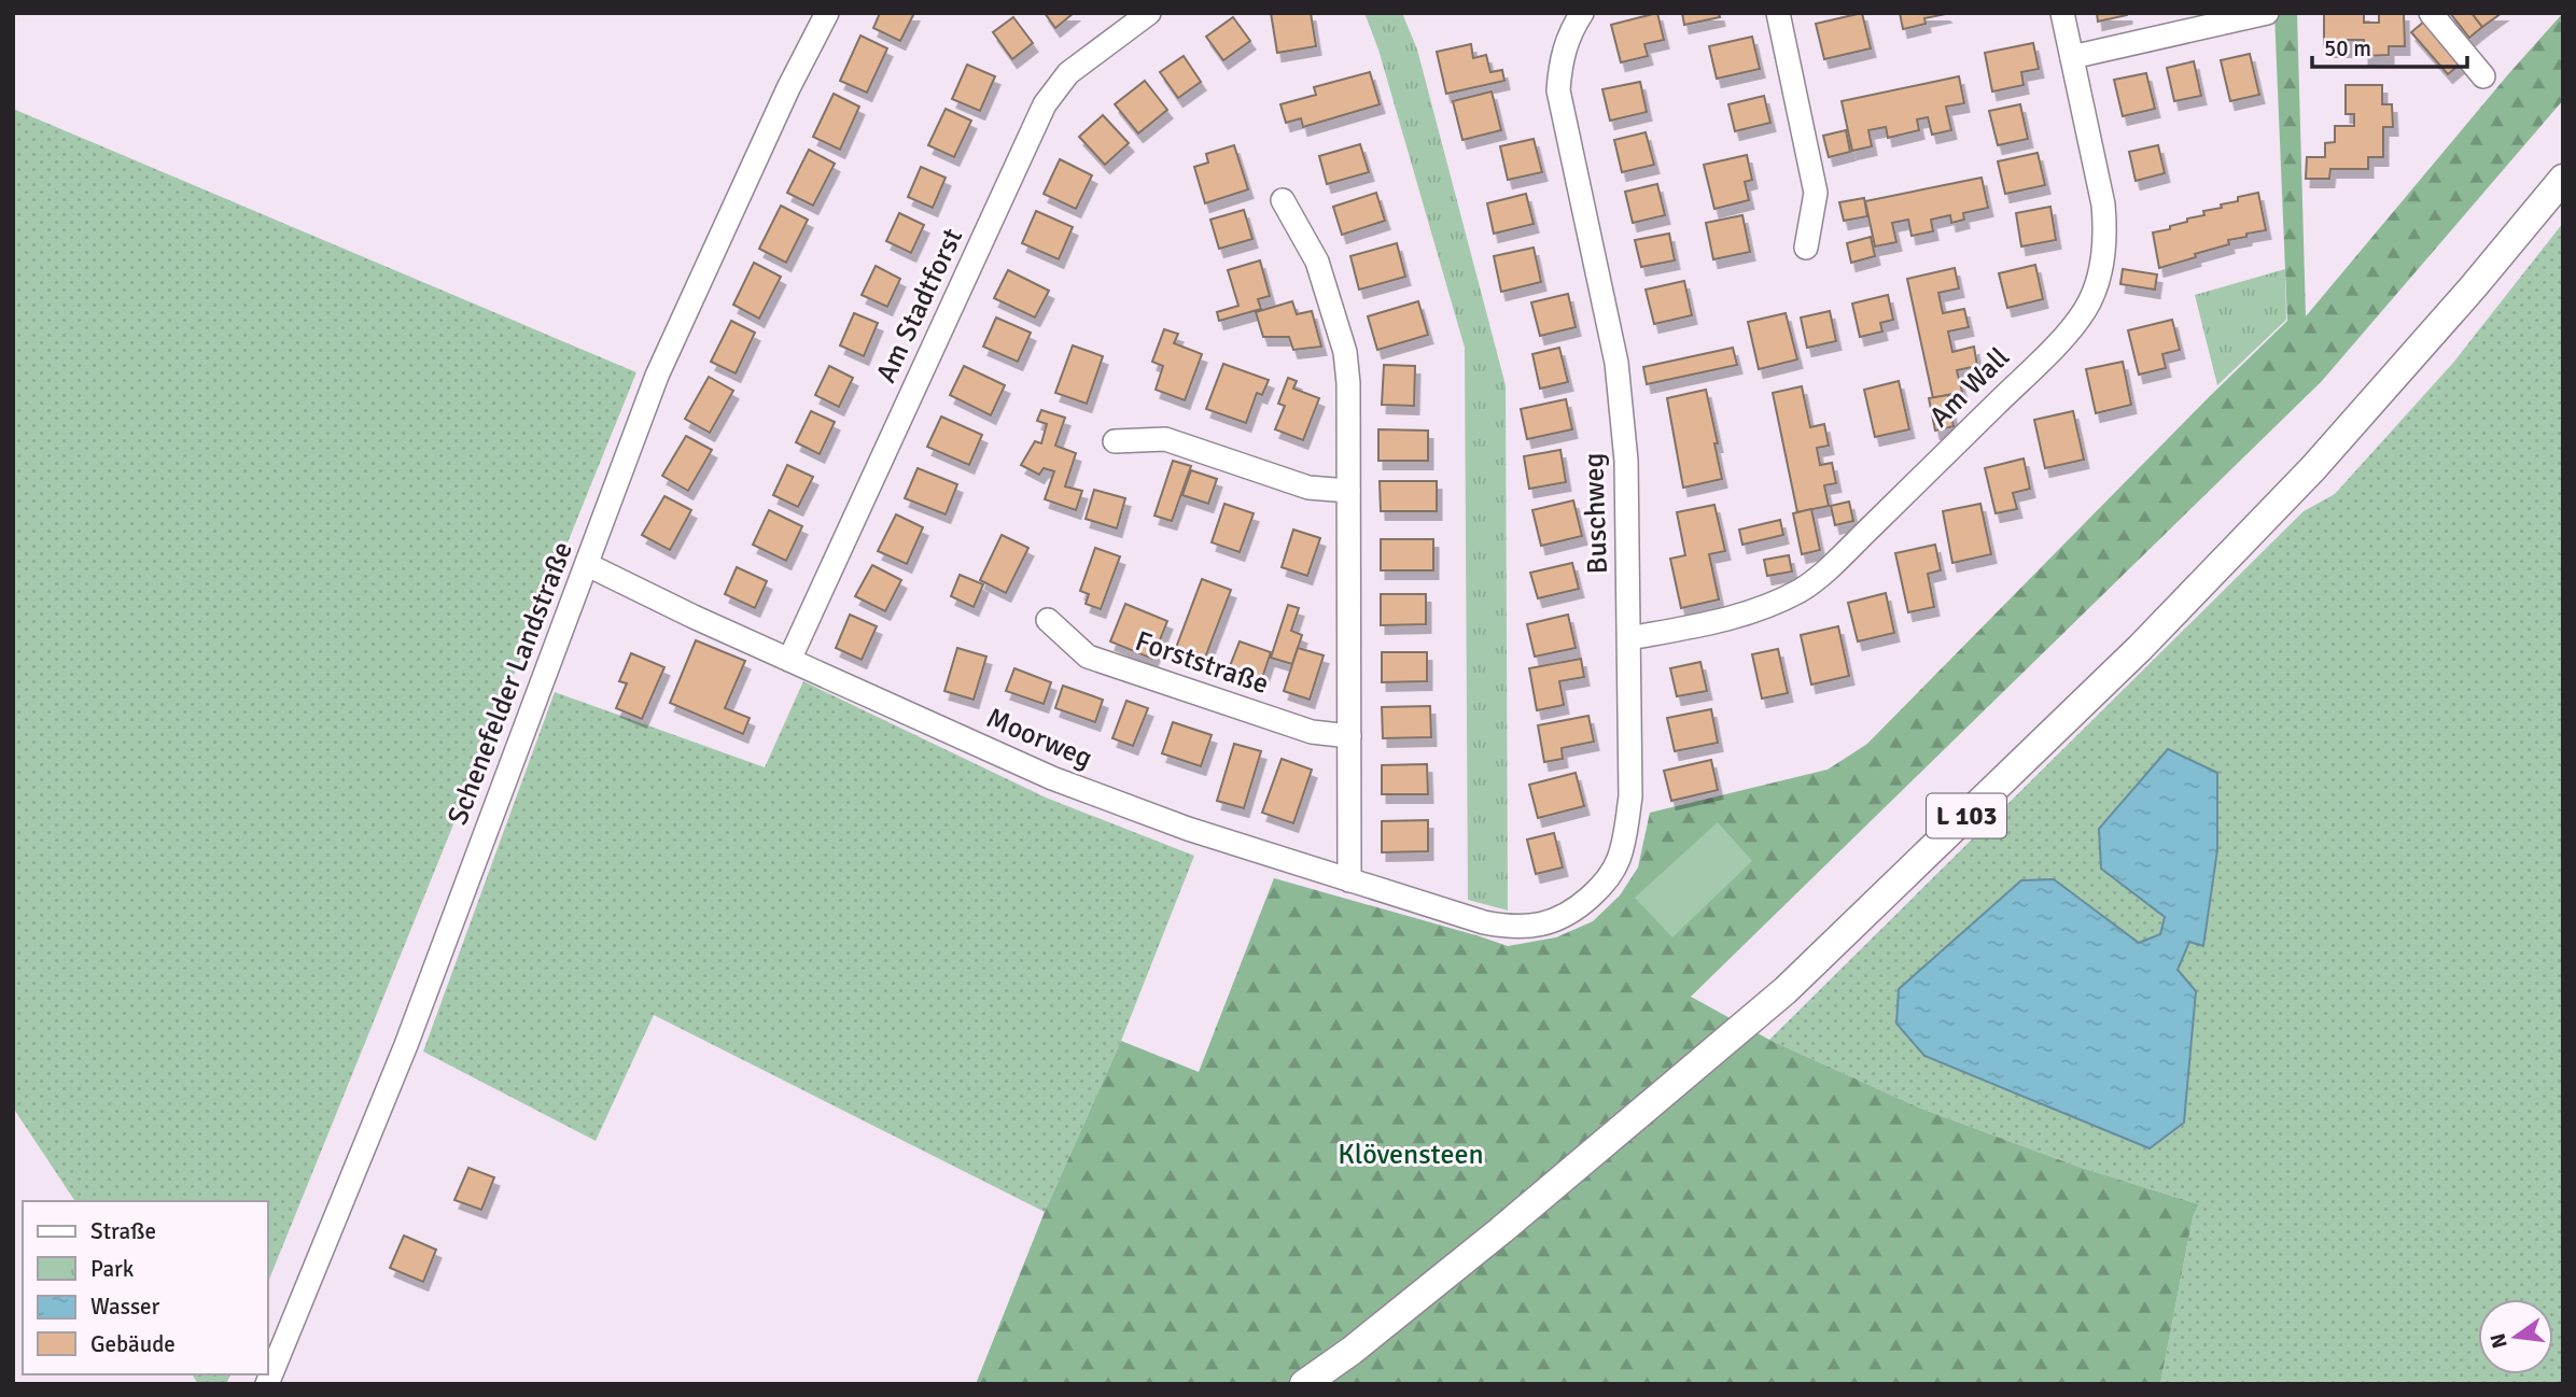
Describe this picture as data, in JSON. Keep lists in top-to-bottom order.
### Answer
{
  "streets": {
    "main road": ["L 103"],
    "street": [
      "Am Stadtforst",
      "Am Wall",
      "Buschweg",
      "Forststraße",
      "Schenefelder Landstraße",
      "Moorweg"
    ]
  },
  "crossings": [
    ["Am Stadtforst", "Moorweg"],
    ["Am Wall", "Buschweg"],
    ["Buschweg", "Moorweg"],
    ["Schenefelder Landstraße", "Moorweg"]
  ],
  "parks": ["Klövensteen"],
  "legend": [
    "Straße",
    "Park",
    "Wasser",
    "Gebäude"
  ],
  "scale_bar": "50 m",
  "north": "left"
}
